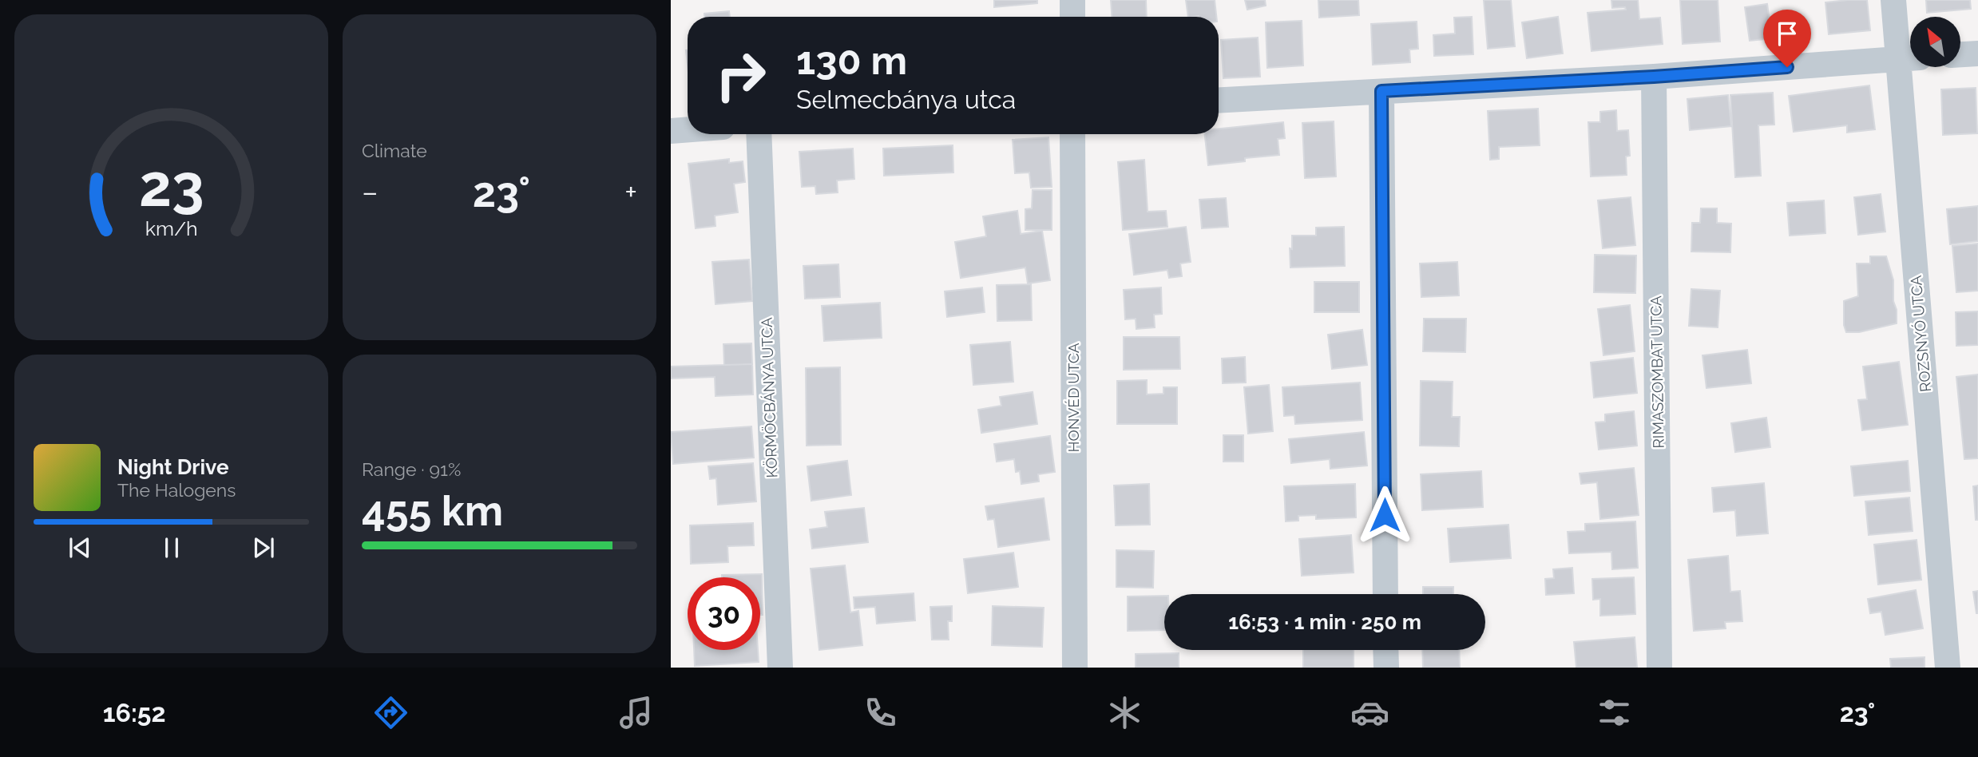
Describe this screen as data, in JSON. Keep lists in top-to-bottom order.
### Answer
{
  "streets": {
    "street": [
      "ROZSNYÓ UTCA",
      "RIMASZOMBAT UTCA",
      "KÖRMÖCBÁNYA UTCA",
      "HONVÉD UTCA"
    ]
  },
  "north": "top left",
  "page": {
    "tile": [
      "Climate",
      ["Range · 91%", "455 km"]
    ],
    "turn": ["130 m", "Selmecbánya utca"],
    "heat": ["−", "23°", "+"],
    "song": ["Night Drive", "The Halogens"],
    "limit": "30",
    "trip": "16:53 · 1 min · 250 m",
    "tabs": ["16:52", "23°"],
    "gauge": ["23", "km/h"]
  }
}
